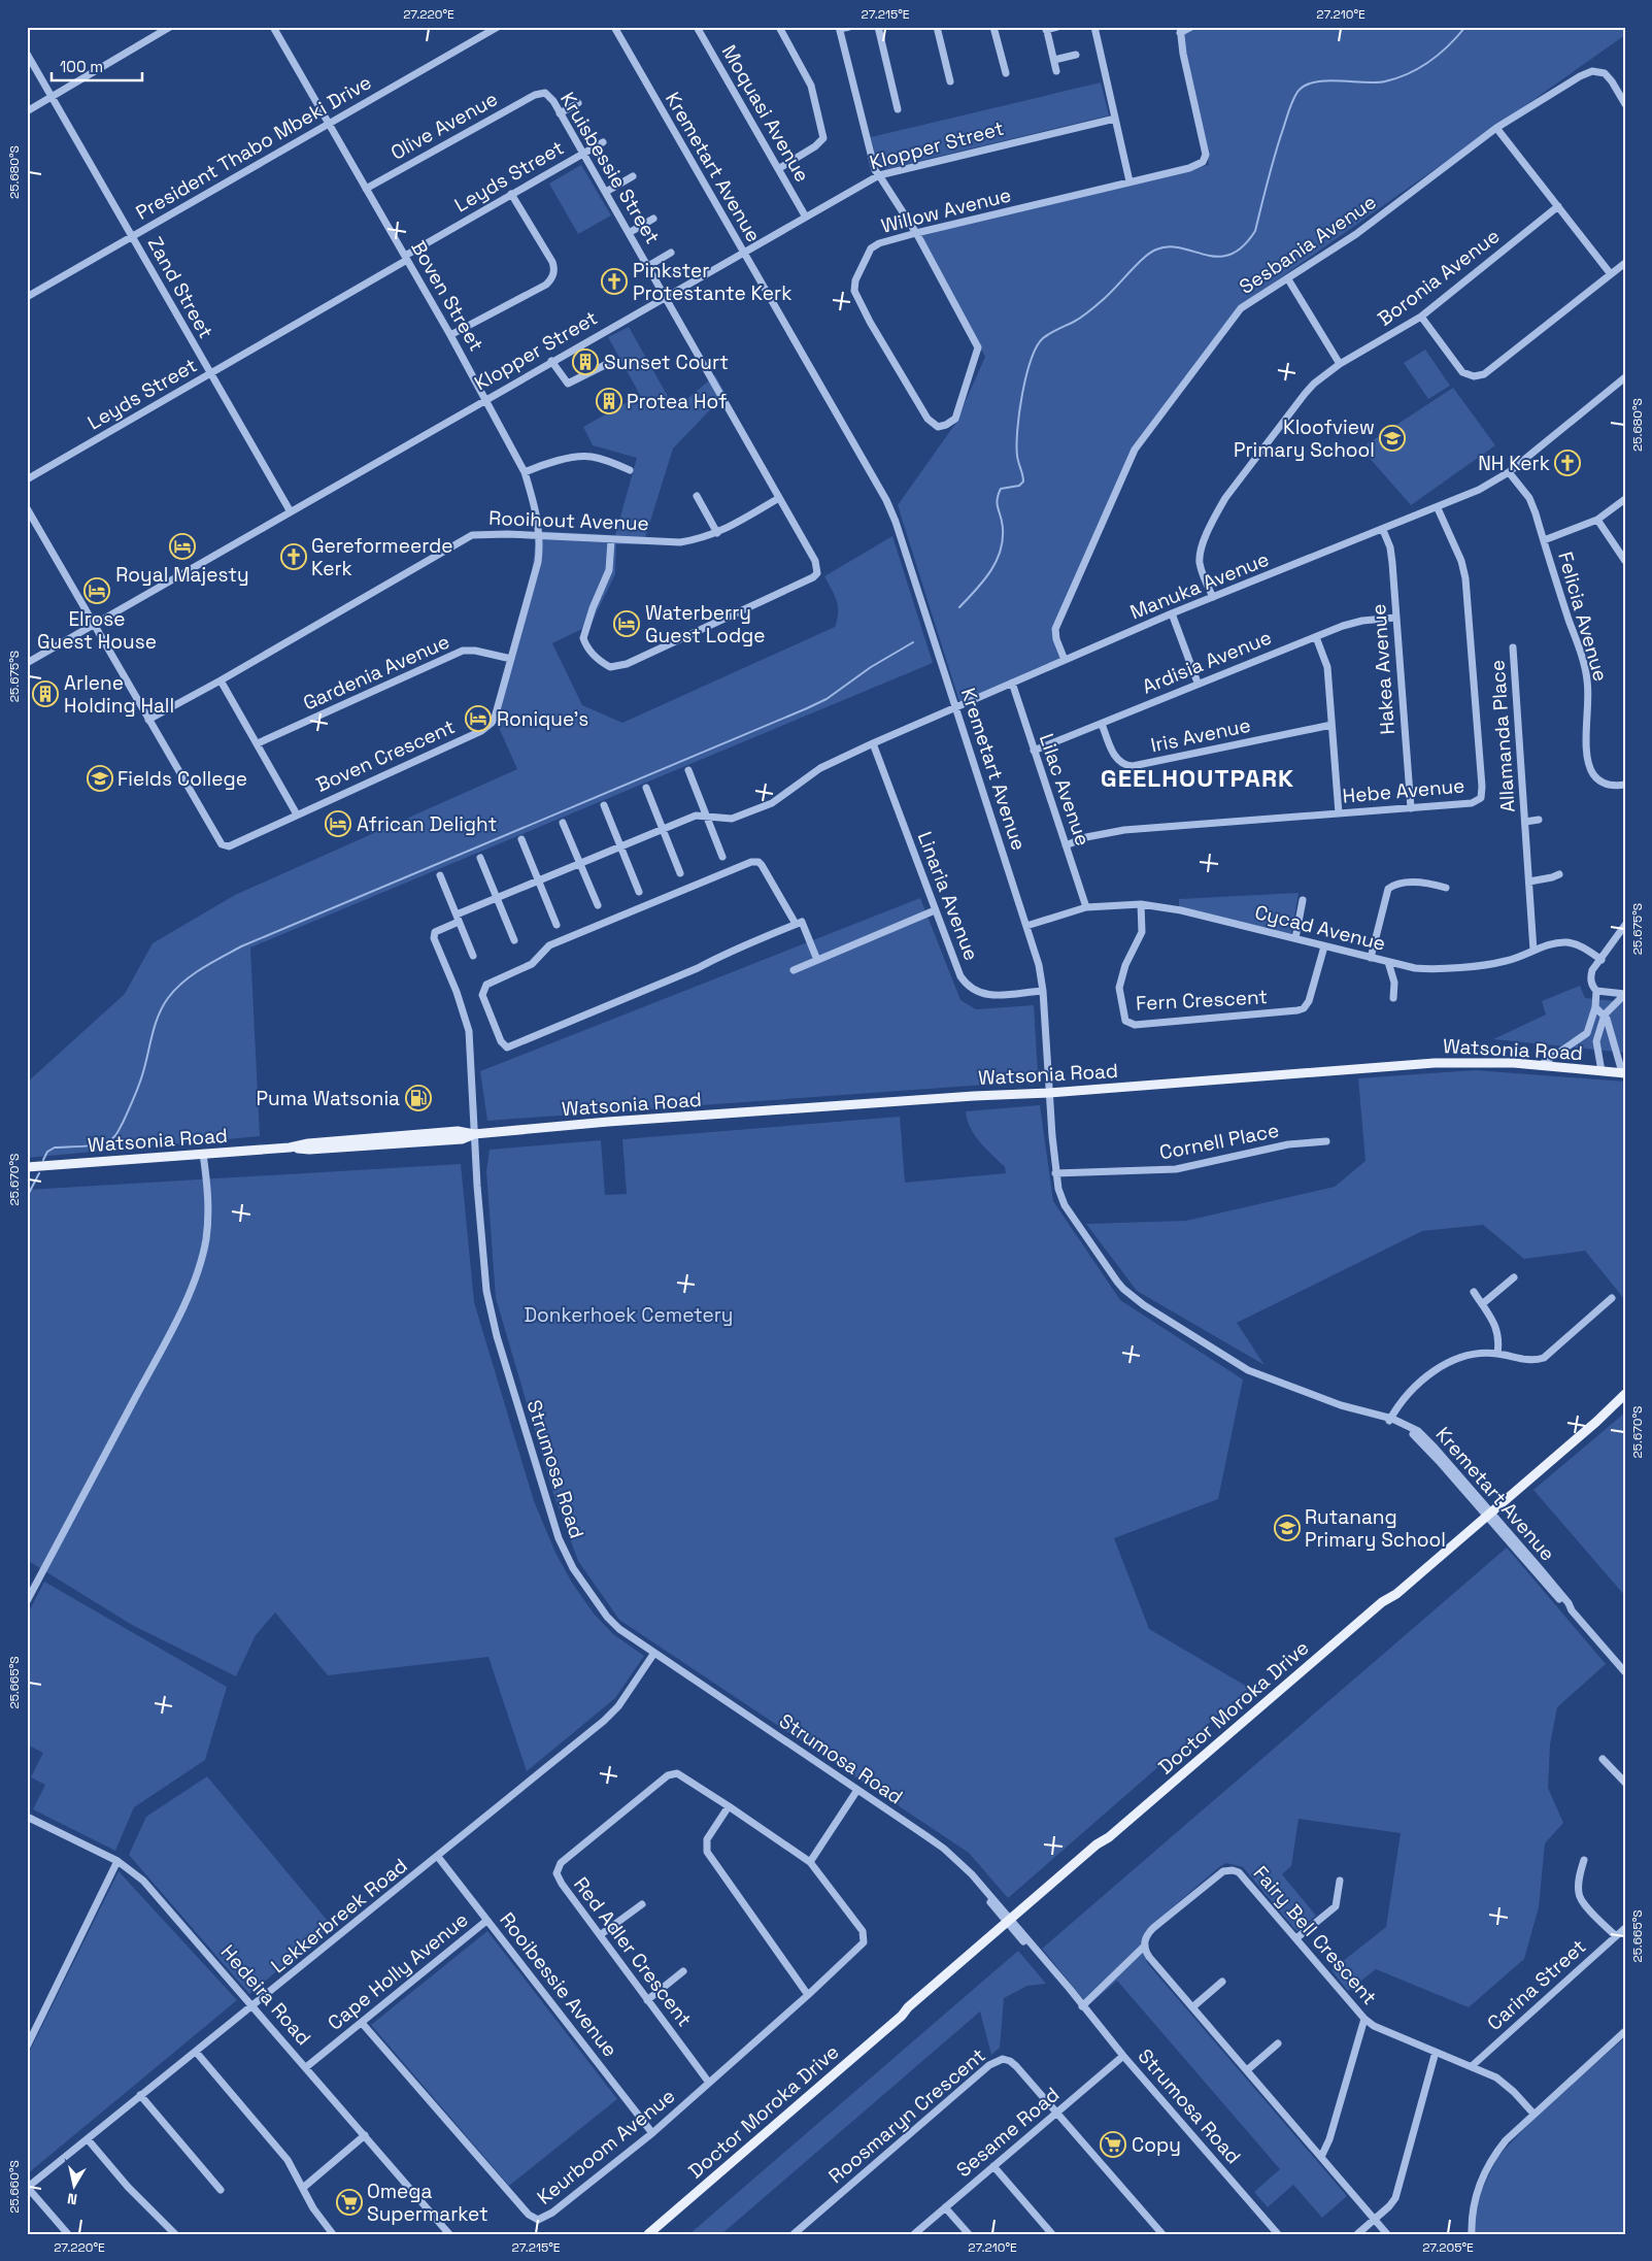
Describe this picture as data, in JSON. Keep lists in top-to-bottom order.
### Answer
{
  "streets": {
    "main road": ["Watsonia Road", "Doctor Moroka Drive"],
    "street": [
      "Moquasi Avenue",
      "Olive Avenue",
      "Klopper Street",
      "President Thabo Mbeki Drive",
      "Kremetart Avenue",
      "Kruisbessie Street",
      "Leyds Street",
      "Willow Avenue",
      "Sesbania Avenue",
      "Boronia Avenue",
      "Zand Street",
      "Boven Street",
      "Rooihout Avenue",
      "Manuka Avenue",
      "Felicia Avenue",
      "Ardisia Avenue",
      "Hakea Avenue",
      "Gardenia Avenue",
      "Iris Avenue",
      "Allamanda Place",
      "Boven Crescent",
      "Lilac Avenue",
      "Hebe Avenue",
      "Linaria Avenue",
      "Cycad Avenue",
      "Fern Crescent",
      "Cornell Place",
      "Strumosa Road",
      "Lekkerbreek Road",
      "Fairy Bell Crescent",
      "Red Adler Crescent",
      "Cape Holly Avenue",
      "Rooibessie Avenue",
      "Carina Street",
      "Hedeira Road",
      "Roosmaryn Crescent",
      "Sesame Road",
      "Keurboom Avenue"
    ]
  },
  "crossings": [
    ["Moquasi Avenue", "Klopper Street"],
    ["Olive Avenue", "Kruisbessie Street"],
    ["Olive Avenue", "Boven Street"],
    ["Klopper Street", "Kremetart Avenue"],
    ["Klopper Street", "Kruisbessie Street"],
    ["Klopper Street", "Zand Street"],
    ["Klopper Street", "Boven Street"],
    ["President Thabo Mbeki Drive", "Zand Street"],
    ["President Thabo Mbeki Drive", "Boven Street"],
    ["Kremetart Avenue", "Manuka Avenue"],
    ["Kremetart Avenue", "Linaria Avenue"],
    ["Kremetart Avenue", "Cycad Avenue"],
    ["Kremetart Avenue", "Watsonia Road"],
    ["Kremetart Avenue", "Cornell Place"],
    ["Kremetart Avenue", "Doctor Moroka Drive"],
    ["Kruisbessie Street", "Leyds Street"],
    ["Kruisbessie Street", "Rooihout Avenue"],
    ["Leyds Street", "Zand Street"],
    ["Leyds Street", "Boven Street"],
    ["Sesbania Avenue", "Manuka Avenue"],
    ["Boronia Avenue", "Manuka Avenue"],
    ["Boven Street", "Rooihout Avenue"],
    ["Boven Street", "Boven Crescent"],
    ["Rooihout Avenue", "Boven Crescent"],
    ["Manuka Avenue", "Felicia Avenue"],
    ["Manuka Avenue", "Hakea Avenue"],
    ["Manuka Avenue", "Lilac Avenue"],
    ["Manuka Avenue", "Hebe Avenue"],
    ["Manuka Avenue", "Linaria Avenue"],
    ["Ardisia Avenue", "Hakea Avenue"],
    ["Ardisia Avenue", "Iris Avenue"],
    ["Ardisia Avenue", "Lilac Avenue"],
    ["Hakea Avenue", "Hebe Avenue"],
    ["Gardenia Avenue", "Boven Crescent"],
    ["Allamanda Place", "Cycad Avenue"],
    ["Lilac Avenue", "Hebe Avenue"],
    ["Lilac Avenue", "Cycad Avenue"],
    ["Cycad Avenue", "Fern Crescent"],
    ["Watsonia Road", "Strumosa Road"],
    ["Strumosa Road", "Doctor Moroka Drive"],
    ["Strumosa Road", "Lekkerbreek Road"],
    ["Strumosa Road", "Sesame Road"],
    ["Lekkerbreek Road", "Rooibessie Avenue"],
    ["Lekkerbreek Road", "Hedeira Road"],
    ["Fairy Bell Crescent", "Carina Street"],
    ["Red Adler Crescent", "Keurboom Avenue"],
    ["Cape Holly Avenue", "Rooibessie Avenue"],
    ["Cape Holly Avenue", "Hedeira Road"],
    ["Cape Holly Avenue", "Keurboom Avenue"],
    ["Rooibessie Avenue", "Keurboom Avenue"],
    ["Roosmaryn Crescent", "Sesame Road"]
  ],
  "districts": ["GEELHOUTPARK"],
  "parks": ["Donkerhoek Cemetery"],
  "places": {
    "church": ["Pinkster Protestante Kerk", "NH Kerk", "Gereformeerde Kerk"],
    "building": ["Sunset Court", "Protea Hof", "Arlene Holding Hall"],
    "school or university": ["Kloofview Primary School", "Fields College", "Rutanang Primary School"],
    "hotel": [
      "Royal Majesty",
      "Elrose Guest House",
      "Waterberry Guest Lodge",
      "Ronique's",
      "African Delight"
    ],
    "fuel station": ["Puma Watsonia"],
    "supermarket": ["Copy", "Omega Supermarket"]
  },
  "scale_bar": "100 m",
  "north": "bottom",
  "coordinates": [
    "27.220°E",
    "27.215°E",
    "27.210°E",
    "25.680°S",
    "25.675°S",
    "25.670°S",
    "25.665°S",
    "25.660°S",
    "27.205°E"
  ]
}
